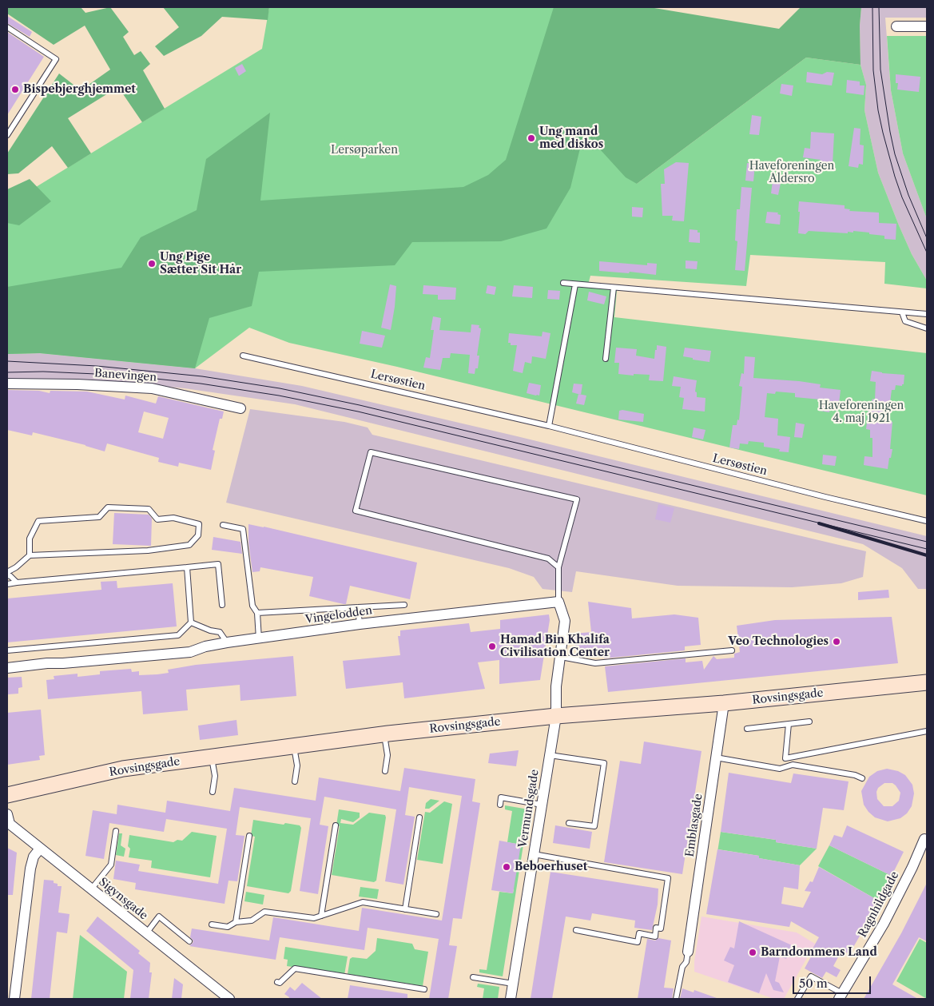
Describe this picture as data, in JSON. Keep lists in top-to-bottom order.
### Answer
{
  "streets": {
    "street": [
      "Banevingen",
      "Vingelodden",
      "Rovsingsgade",
      "Vermundsgade",
      "Emblasgade",
      "Sigynsgade",
      "Ragnhildgade"
    ],
    "lane": ["Lersøstien"]
  },
  "crossings": [
    ["Rovsingsgade", "Vermundsgade"],
    ["Rovsingsgade", "Emblasgade"]
  ],
  "parks": ["Lersøparken", "Haveforeningen Aldersro", "Haveforeningen 4. maj 1921"],
  "places": [
    "Bispebjerghjemmet",
    "Ung mand med diskos",
    "Ung Pige Sætter Sit Hår",
    "Veo Technologies",
    "Hamad Bin Khalifa Civilisation Center",
    "Beboerhuset",
    "Barndommens Land"
  ],
  "scale_bar": "50 m"
}
